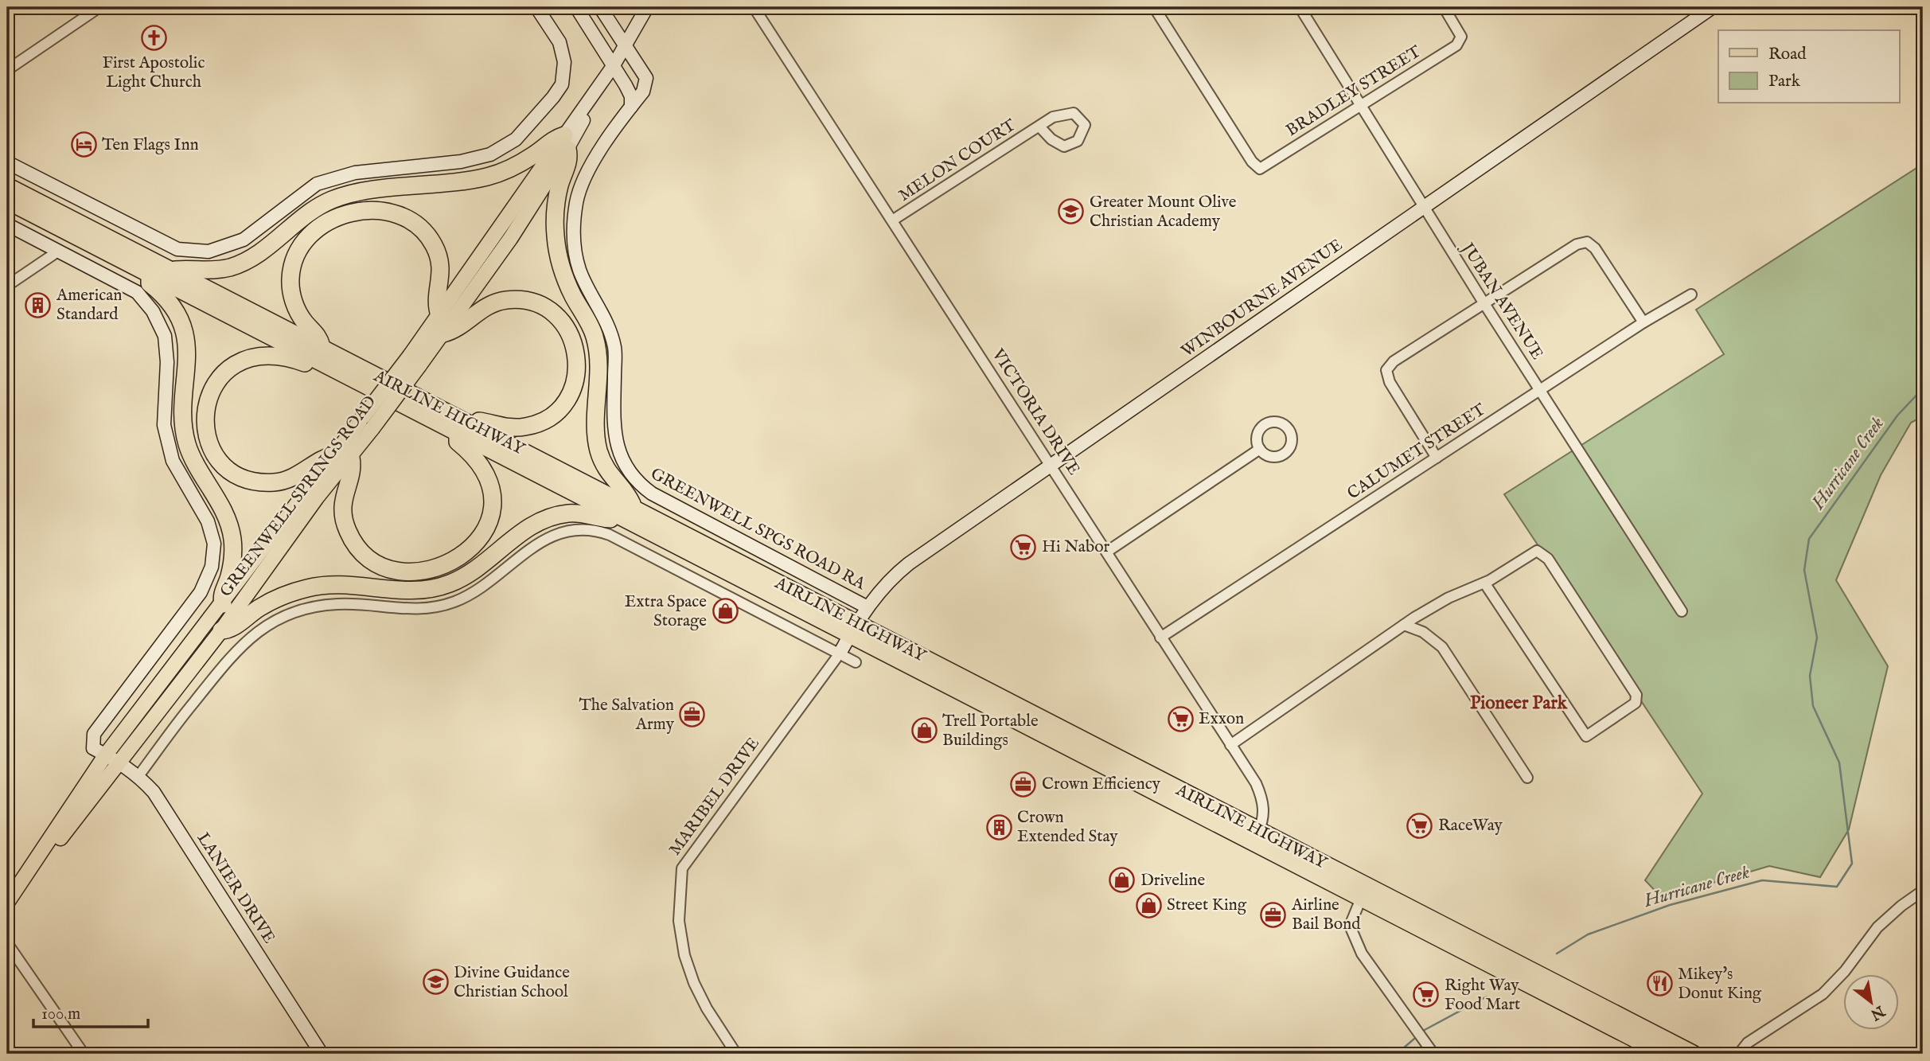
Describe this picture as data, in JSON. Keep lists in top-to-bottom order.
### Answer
{
  "streets": {
    "highway": ["AIRLINE HIGHWAY"],
    "main road": ["GREENWELL SPRINGS ROAD"],
    "street": [
      "BRADLEY STREET",
      "MELON COURT",
      "WINBOURNE AVENUE",
      "JUBAN AVENUE",
      "VICTORIA DRIVE",
      "CALUMET STREET",
      "GREENWELL SPGS ROAD RA",
      "MARIBEL DRIVE",
      "LANIER DRIVE"
    ]
  },
  "crossings": [
    ["BRADLEY STREET", "JUBAN AVENUE"],
    ["MELON COURT", "VICTORIA DRIVE"],
    ["WINBOURNE AVENUE", "JUBAN AVENUE"],
    ["WINBOURNE AVENUE", "VICTORIA DRIVE"],
    ["WINBOURNE AVENUE", "AIRLINE HIGHWAY"],
    ["WINBOURNE AVENUE", "GREENWELL SPGS ROAD RA"],
    ["WINBOURNE AVENUE", "MARIBEL DRIVE"],
    ["JUBAN AVENUE", "CALUMET STREET"],
    ["VICTORIA DRIVE", "AIRLINE HIGHWAY"],
    ["VICTORIA DRIVE", "CALUMET STREET"],
    ["AIRLINE HIGHWAY", "MARIBEL DRIVE"],
    ["AIRLINE HIGHWAY", "LANIER DRIVE"],
    ["GREENWELL SPRINGS ROAD", "GREENWELL SPGS ROAD RA"],
    ["GREENWELL SPRINGS ROAD", "LANIER DRIVE"]
  ],
  "districts": ["Pioneer Park"],
  "water": ["Hurricane Creek"],
  "places": {
    "church": ["First Apostolic Light Church"],
    "hotel": ["Ten Flags Inn"],
    "school or university": ["Greater Mount Olive Christian Academy", "Divine Guidance Christian School"],
    "building": ["American Standard", "Crown Extended Stay"],
    "supermarket": [
      "Hi Nabor",
      "Exxon",
      "RaceWay",
      "Right Way Food Mart"
    ],
    "shop": [
      "Extra Space Storage",
      "Trell Portable Buildings",
      "Driveline",
      "Street King"
    ],
    "office": ["The Salvation Army", "Crown Efficiency", "Airline Bail Bond"],
    "restaurant": ["Mikey's Donut King"]
  },
  "legend": ["Road", "Park"],
  "scale_bar": "100 m",
  "north": "bottom right"
}
